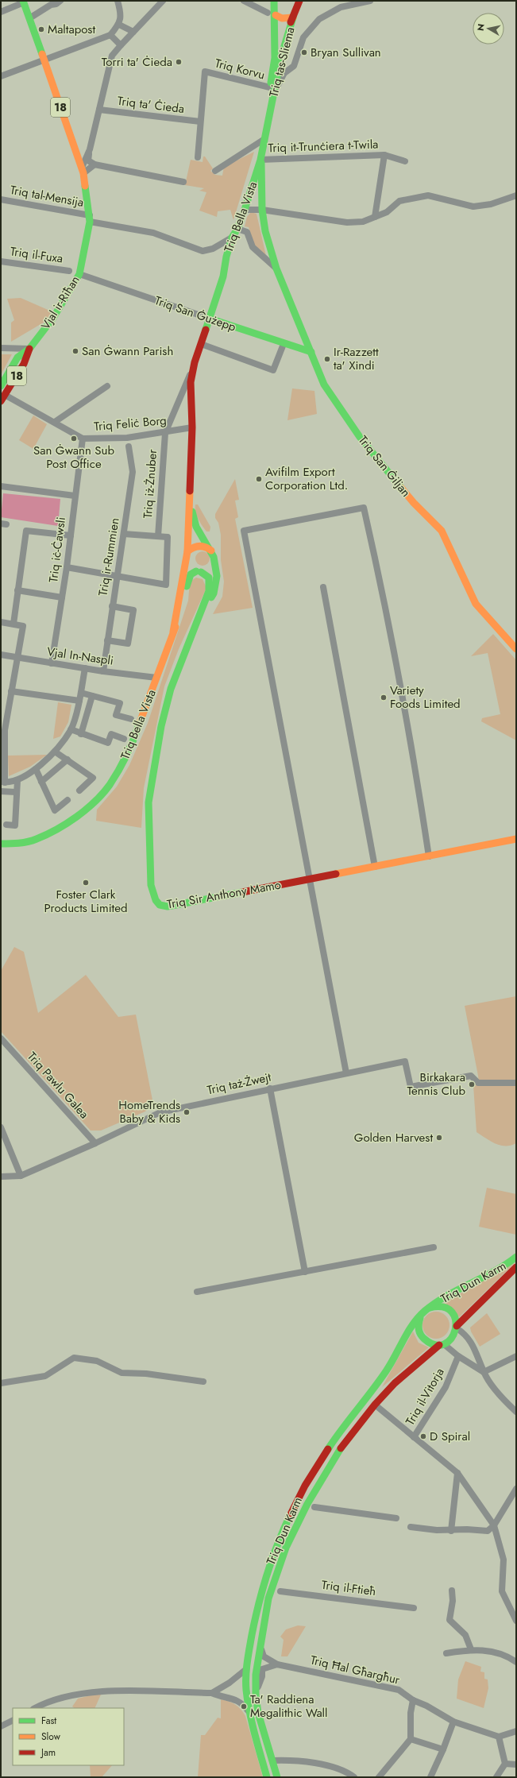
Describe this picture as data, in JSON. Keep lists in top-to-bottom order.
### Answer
{
  "streets": {
    "main road": [
      "Triq tas-Sliema",
      "18",
      "Triq Bella Vista",
      "Vjal ir-Riħan",
      "Triq San Ġużepp",
      "Triq San Ġiljan",
      "Triq Sir Anthony Mamo",
      "Triq Dun Karm"
    ],
    "street": [
      "Triq Korvu",
      "Triq ta' Ċieda",
      "Triq it-Trunċiera t-Twila",
      "Triq tal-Mensija",
      "Triq il-Fuxa",
      "Triq Feliċ Borg",
      "Triq iż-Żnuber",
      "Triq iċ-Ċawsli",
      "Triq ir-Rummien",
      "Vjal In-Naspli",
      "Triq taż-Żwejt",
      "Triq Pawlu Galea",
      "Triq il-Vitorja",
      "Triq il-Ftieħ",
      "Triq Ħal Għargħur"
    ]
  },
  "crossings": [
    ["Triq tas-Sliema", "Triq Korvu"],
    ["Triq tas-Sliema", "Triq Bella Vista"],
    ["Triq Korvu", "Triq ta' Ċieda"],
    ["18", "Triq tal-Mensija"],
    ["18", "Vjal ir-Riħan"],
    ["Triq it-Trunċiera t-Twila", "Triq Bella Vista"],
    ["Triq it-Trunċiera t-Twila", "Triq San Ġiljan"],
    ["Triq tal-Mensija", "Triq Bella Vista"],
    ["Triq tal-Mensija", "Vjal ir-Riħan"],
    ["Triq Bella Vista", "Triq San Ġużepp"],
    ["Triq Bella Vista", "Triq Feliċ Borg"],
    ["Triq Bella Vista", "Triq San Ġiljan"],
    ["Triq Bella Vista", "Triq iż-Żnuber"],
    ["Triq Bella Vista", "Vjal In-Naspli"],
    ["Triq Bella Vista", "Triq Sir Anthony Mamo"],
    ["Vjal ir-Riħan", "Triq San Ġużepp"],
    ["Vjal ir-Riħan", "Triq Feliċ Borg"],
    ["Triq San Ġużepp", "Triq San Ġiljan"],
    ["Triq Feliċ Borg", "Triq iż-Żnuber"],
    ["Triq Feliċ Borg", "Triq iċ-Ċawsli"],
    ["Triq iċ-Ċawsli", "Vjal In-Naspli"],
    ["Triq ir-Rummien", "Vjal In-Naspli"],
    ["Triq taż-Żwejt", "Triq Pawlu Galea"],
    ["Triq Dun Karm", "Triq Ħal Għargħur"]
  ],
  "places": [
    "Maltapost",
    "Bryan Sullivan",
    "Torri ta' Ċieda",
    "San Ġwann Parish",
    "Ir-Razzett ta' Xindi",
    "San Ġwann Sub Post Office",
    "Avifilm Export Corporation Ltd.",
    "Variety Foods Limited",
    "Foster Clark Products Limited",
    "Birkakara Tennis Club",
    "HomeTrends Baby & Kids",
    "Golden Harvest",
    "D Spiral",
    "Ta' Raddiena Megalithic Wall"
  ],
  "legend": ["Fast", "Slow", "Jam"],
  "north": "left"
}
